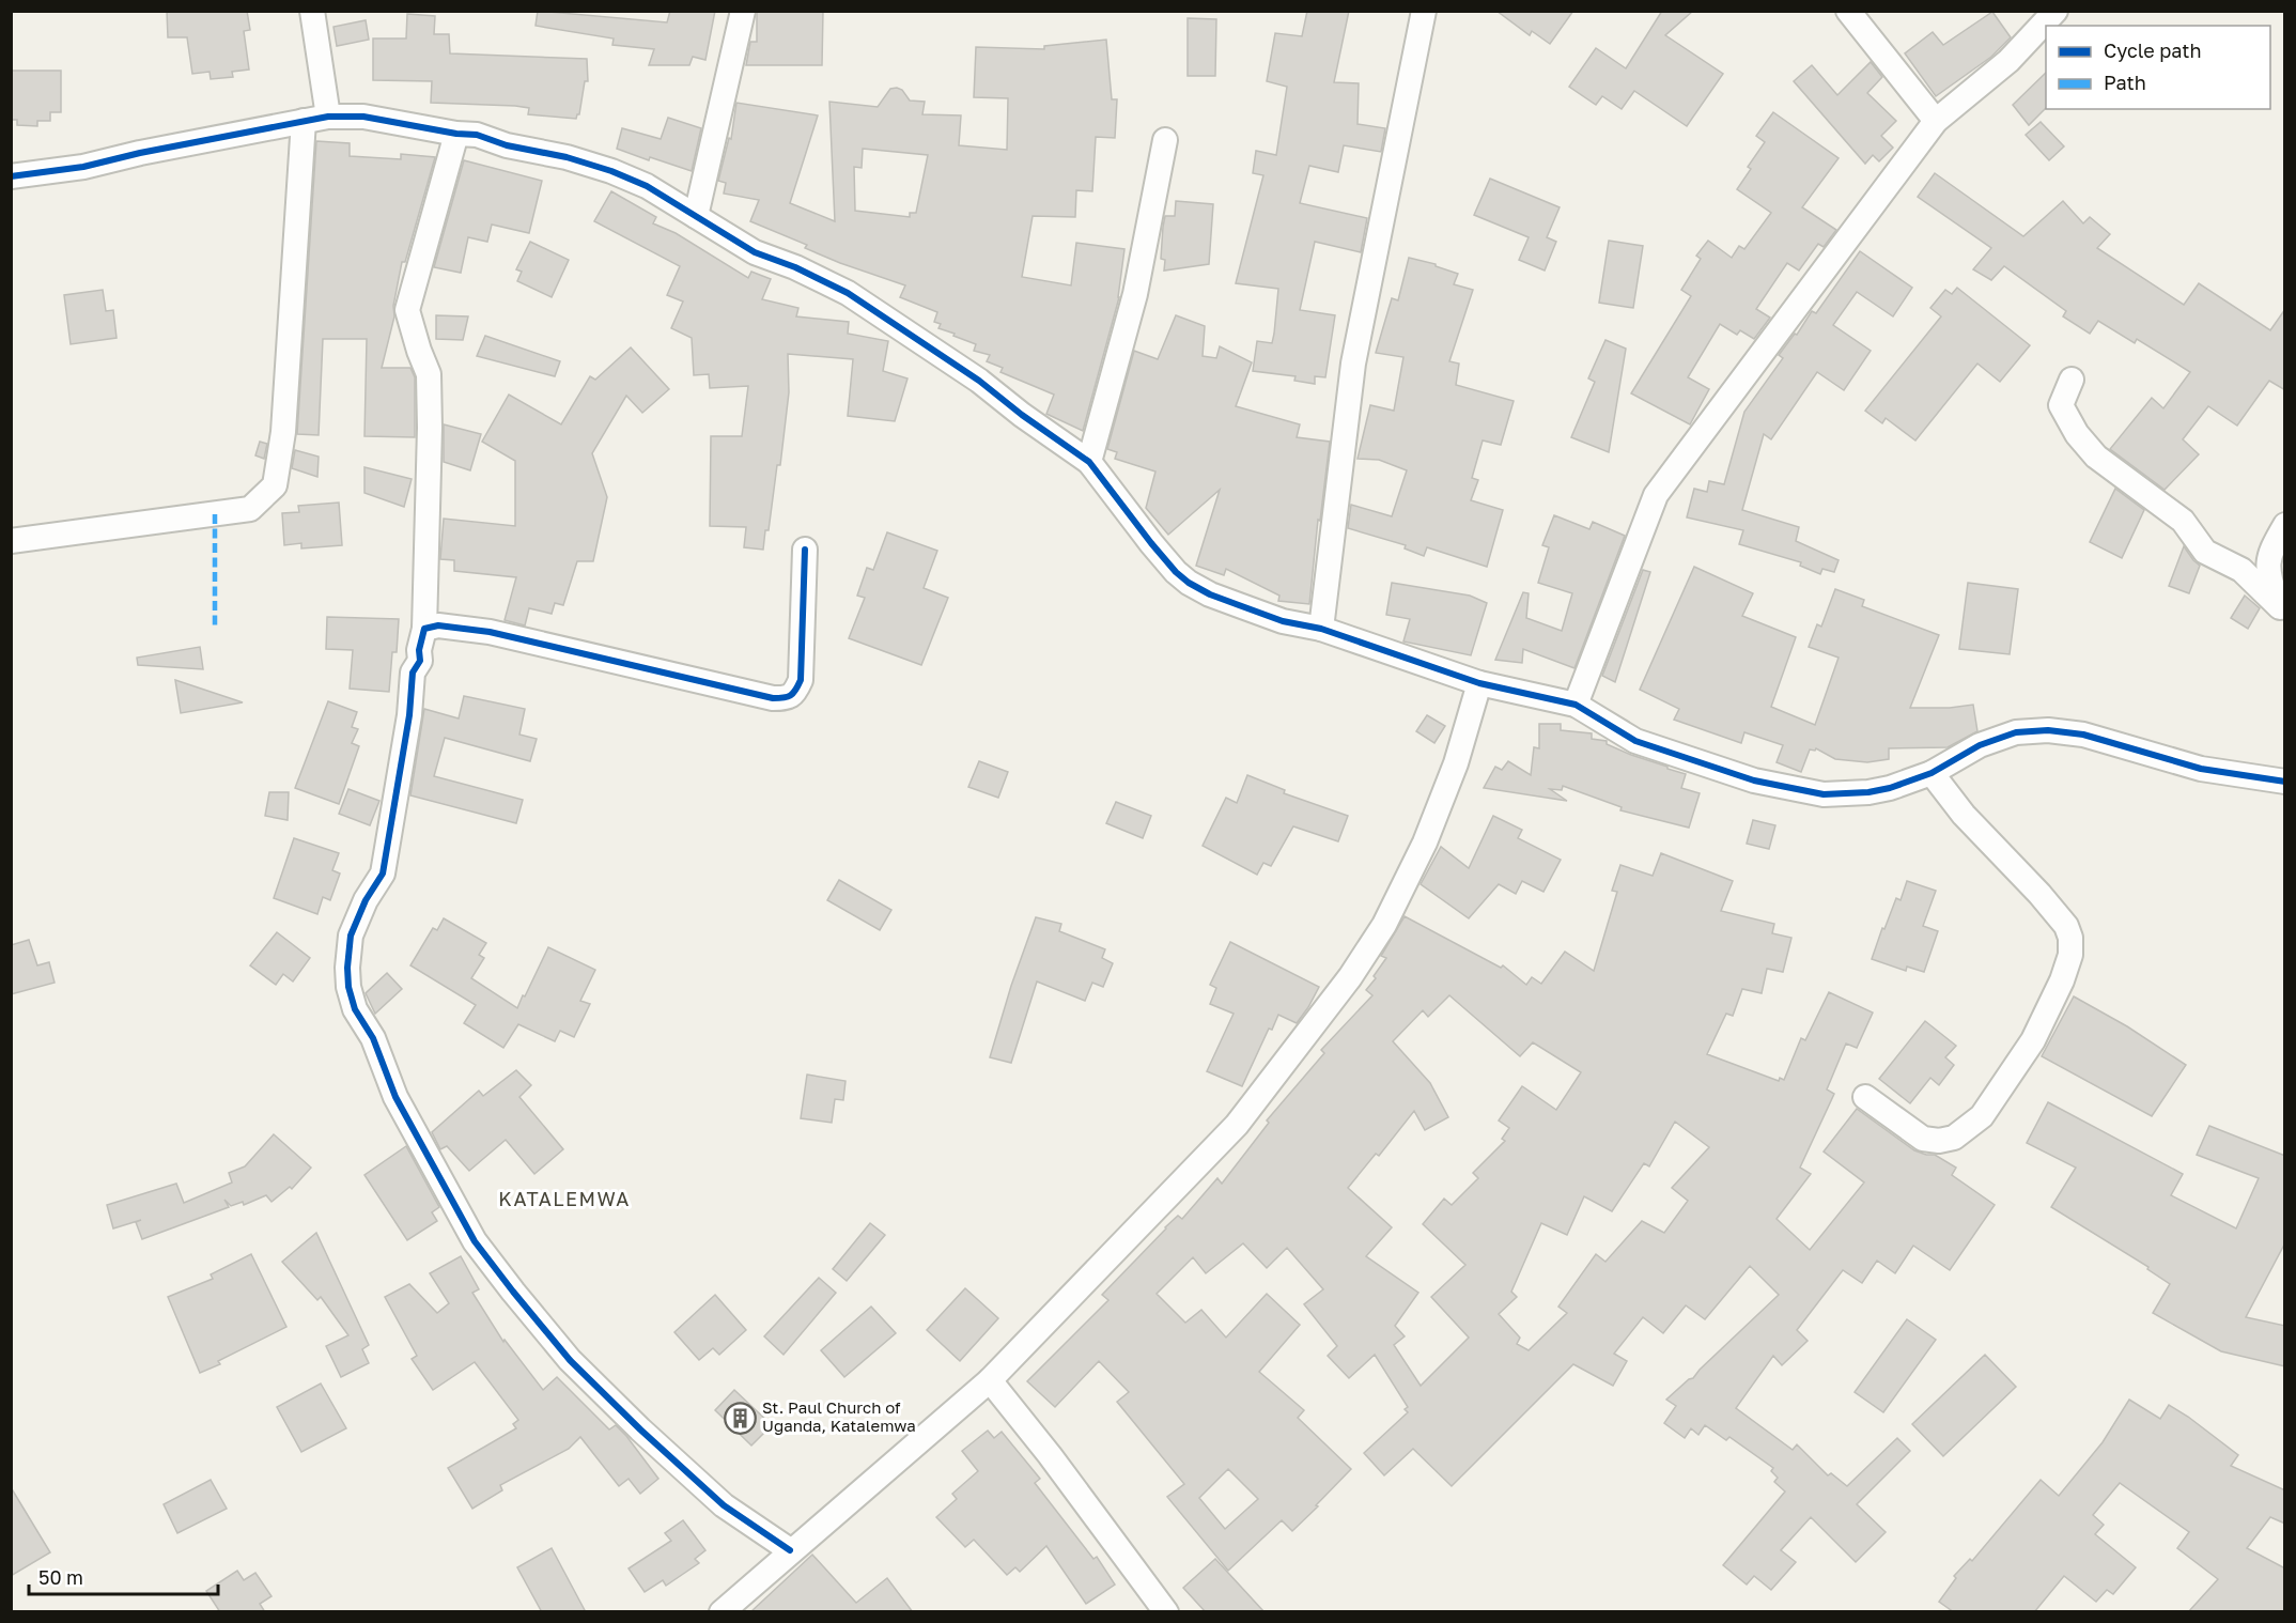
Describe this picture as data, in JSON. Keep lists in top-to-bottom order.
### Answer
{
  "districts": ["KATALEMWA"],
  "places": {
    "building": ["St. Paul Church of Uganda, Katalemwa"]
  },
  "legend": ["Cycle path", "Path"],
  "scale_bar": "50 m"
}
